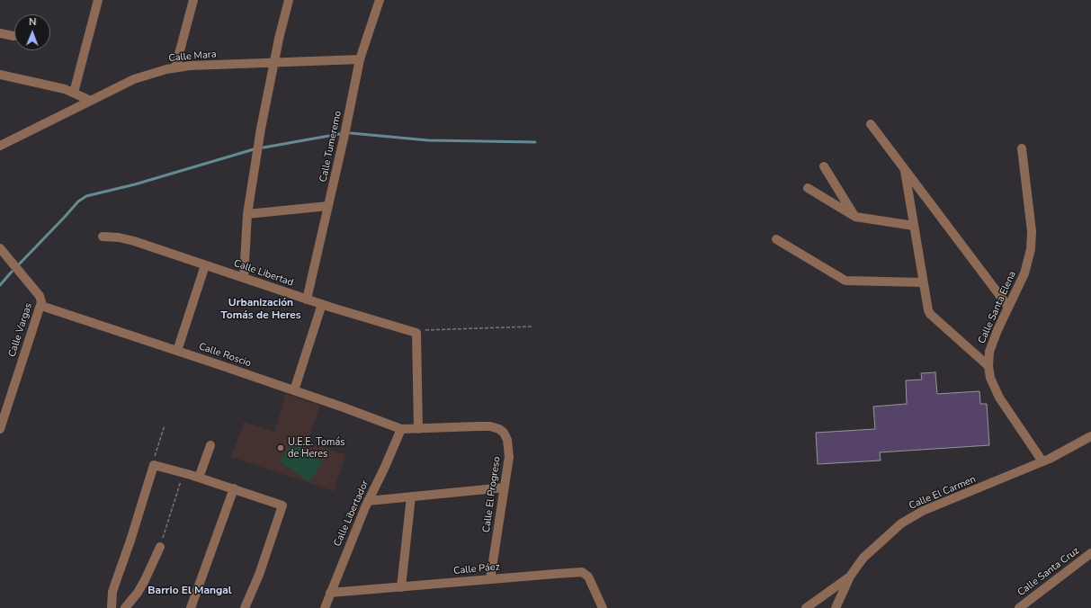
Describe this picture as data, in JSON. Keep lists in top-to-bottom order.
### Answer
{
  "streets": {
    "street": [
      "Calle Mara",
      "Calle Tumeremo",
      "Calle Libertad",
      "Calle Santa Elena",
      "Calle Vargas",
      "Calle Roscio",
      "Calle El Carmen",
      "Calle El Progreso",
      "Calle Libertador",
      "Calle Páez",
      "Calle Santa Cruz"
    ]
  },
  "crossings": [
    ["Calle Mara", "Calle Tumeremo"],
    ["Calle Tumeremo", "Calle Libertad"],
    ["Calle Santa Elena", "Calle El Carmen"],
    ["Calle Vargas", "Calle Roscio"],
    ["Calle Roscio", "Calle El Progreso"],
    ["Calle Roscio", "Calle Libertador"],
    ["Calle El Progreso", "Calle Libertador"],
    ["Calle El Progreso", "Calle Páez"],
    ["Calle Libertador", "Calle Páez"]
  ],
  "districts": ["Urbanización Tomás de Heres", "Barrio El Mangal"],
  "places": ["U.E.E. Tomás de Heres"],
  "north": "top"
}
